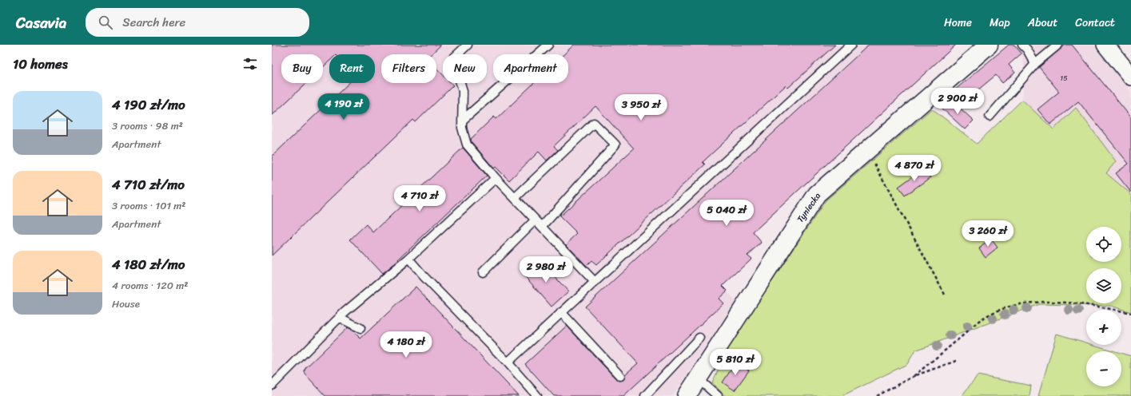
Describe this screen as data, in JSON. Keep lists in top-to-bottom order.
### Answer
{
  "streets": {
    "street": ["Tyniecka"]
  },
  "house_numbers": ["15"],
  "page": {
    "header": "Casavia",
    "search": "Search here",
    "nav": [
      "Home",
      "Map",
      "About",
      "Contact"
    ],
    "heading": "10 homes",
    "chip": [
      "Buy",
      "Rent",
      "Filters",
      "New",
      "Apartment"
    ],
    "list": [
      {
        "name": "4 190 zł/mo",
        "note": "3 rooms · 98 m² · Apartment"
      },
      {
        "name": "4 710 zł/mo",
        "note": "3 rooms · 101 m² · Apartment"
      },
      {
        "name": "4 180 zł/mo",
        "note": "4 rooms · 120 m² · House"
      }
    ],
    "price": [
      "2 900 zł",
      "4 190 zł",
      "3 950 zł",
      "4 870 zł",
      "4 710 zł",
      "5 040 zł",
      "3 260 zł",
      "2 980 zł",
      "4 180 zł",
      "5 810 zł"
    ],
    "map_buttons": ["+", "−"]
  }
}
